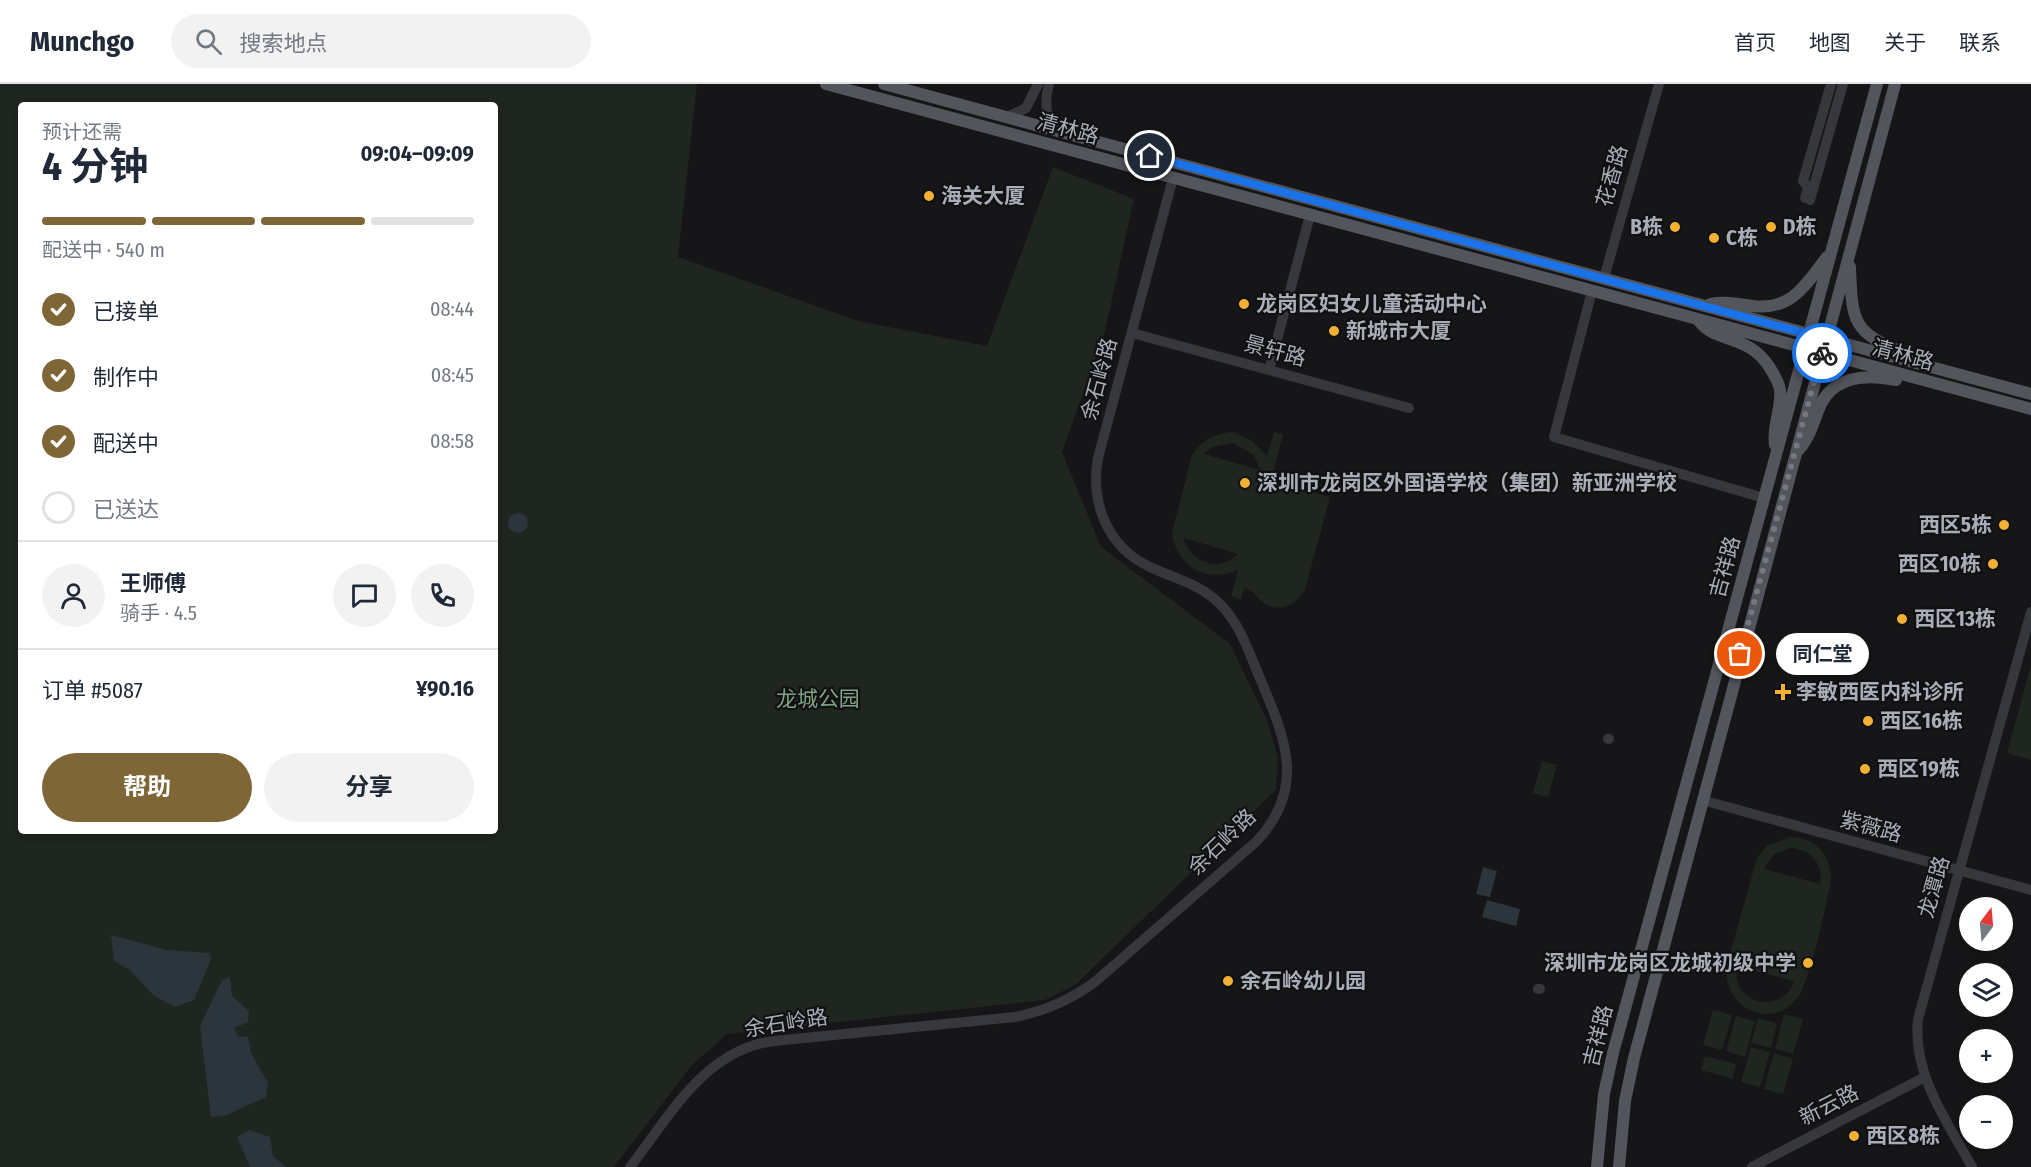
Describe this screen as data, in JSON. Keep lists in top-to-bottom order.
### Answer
{
  "streets": {
    "main road": ["清林路", "吉祥路"],
    "street": [
      "花香路",
      "景轩路",
      "余石岭路",
      "紫薇路",
      "龙潭路",
      "新云路"
    ]
  },
  "crossings": [
    ["清林路", "花香路"],
    ["清林路", "余石岭路"],
    ["清林路", "吉祥路"],
    ["景轩路", "余石岭路"],
    ["吉祥路", "紫薇路"],
    ["紫薇路", "龙潭路"],
    ["龙潭路", "新云路"]
  ],
  "parks": ["龙城公园"],
  "places": {
    "other": [
      "海关大厦",
      "B栋",
      "D栋",
      "C栋",
      "龙岗区妇女儿童活动中心",
      "新城市大厦",
      "深圳市龙岗区外国语学校（集团）新亚洲学校",
      "西区5栋",
      "西区10栋",
      "西区13栋",
      "同仁堂",
      "西区16栋",
      "西区19栋",
      "深圳市龙岗区龙城初级中学",
      "余石岭幼儿园",
      "西区8栋"
    ],
    "health": ["李敏西医内科诊所"]
  },
  "north": "top",
  "page": {
    "header": "Munchgo",
    "search": "搜索地点",
    "nav": [
      "首页",
      "地图",
      "关于",
      "联系"
    ],
    "heading": ["4 分钟", "预计还需", "09:04–09:09"],
    "panel": [
      "王师傅",
      "骑手 · 4.5",
      "订单 #5087",
      "¥90.16"
    ],
    "bar": "配送中 · 540 m",
    "list": [
      ["已接单", "08:44"],
      ["制作中", "08:45"],
      ["配送中", "08:58"],
      "已送达"
    ],
    "bubble": "同仁堂",
    "buttons": ["帮助", "分享"],
    "map_buttons": ["+", "−"]
  }
}
